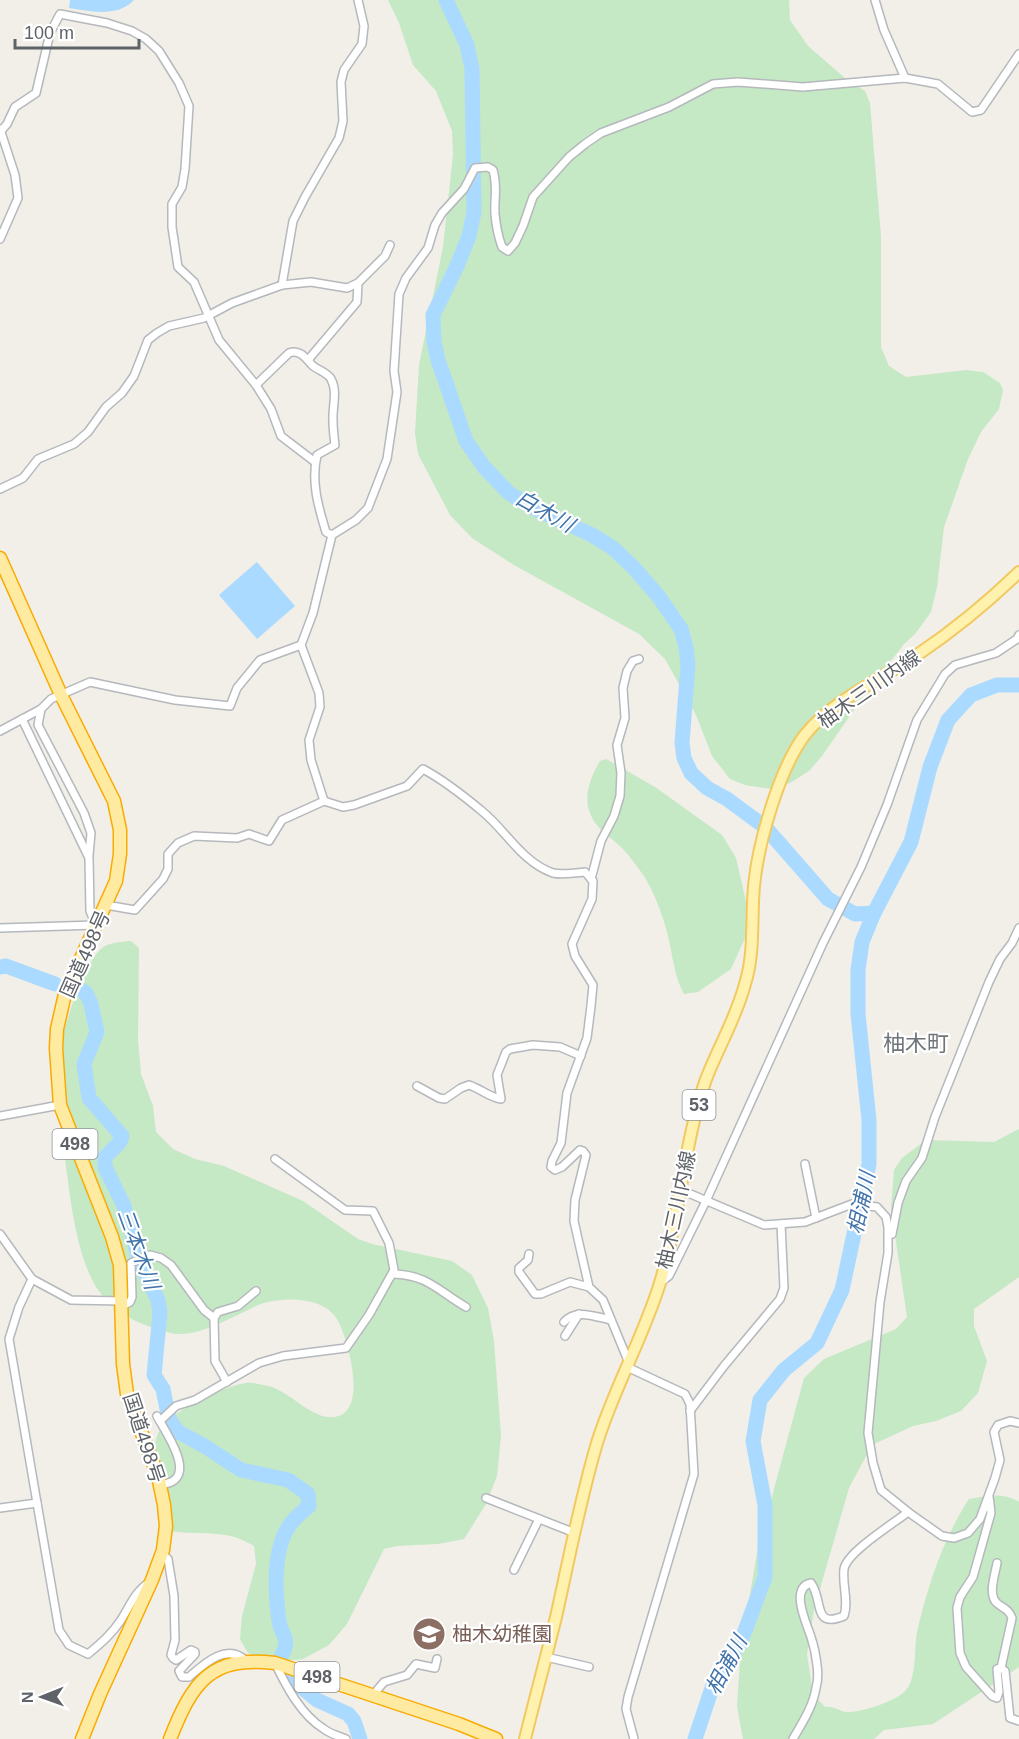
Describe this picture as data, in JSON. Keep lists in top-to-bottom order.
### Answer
{
  "streets": {
    "highway": ["国道498号", "498"],
    "main road": ["柚木三川内線", "53"]
  },
  "districts": ["柚木町"],
  "water": ["白木川", "相浦川", "三本木川"],
  "places": {
    "school or university": ["柚木幼稚園"]
  },
  "scale_bar": "100 m",
  "north": "left"
}
